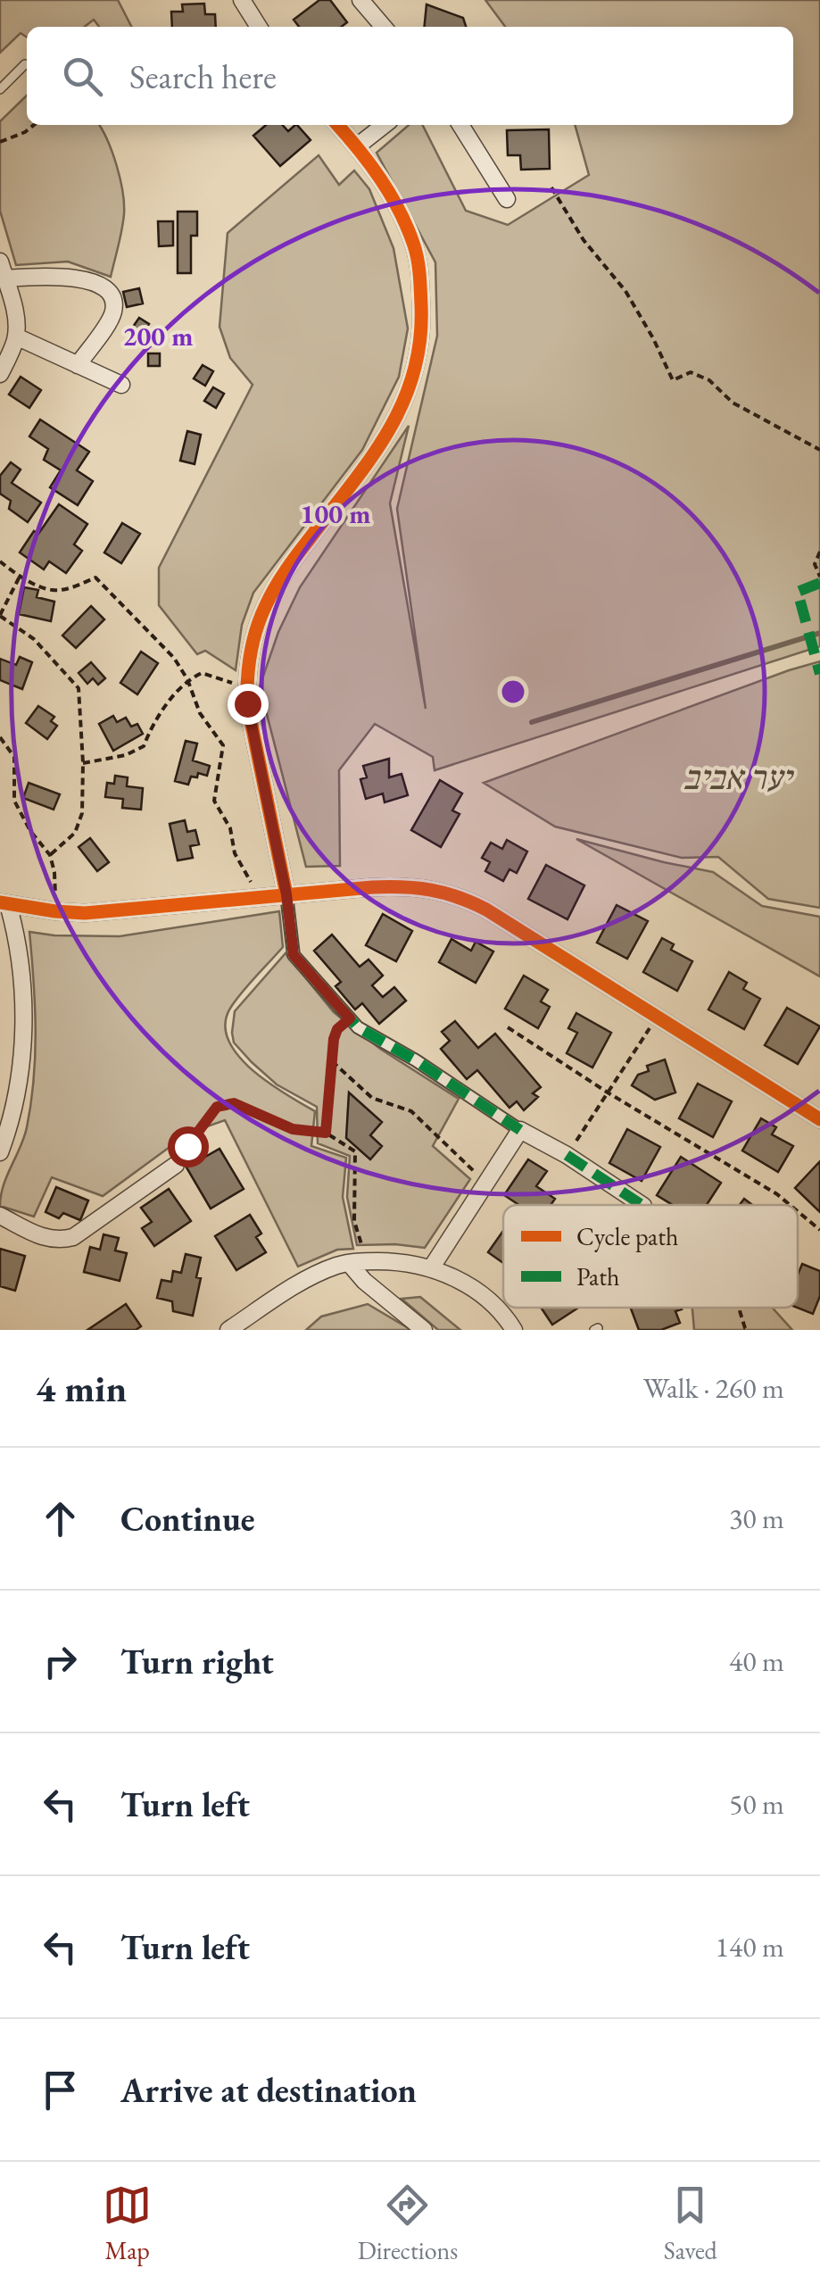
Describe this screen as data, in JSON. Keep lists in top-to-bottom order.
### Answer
{
  "parks": ["יער אביב"],
  "legend": ["Cycle path", "Path"],
  "page": {
    "search": "Search here",
    "heading": ["4 min", "Walk · 260 m"],
    "list": [
      ["Continue", "30 m"],
      ["Turn right", "40 m"],
      ["Turn left", "50 m"],
      ["Turn left", "140 m"],
      "Arrive at destination"
    ],
    "nav": ["Map", "Directions", "Saved"]
  },
  "rings": ["200 m", "100 m"]
}
